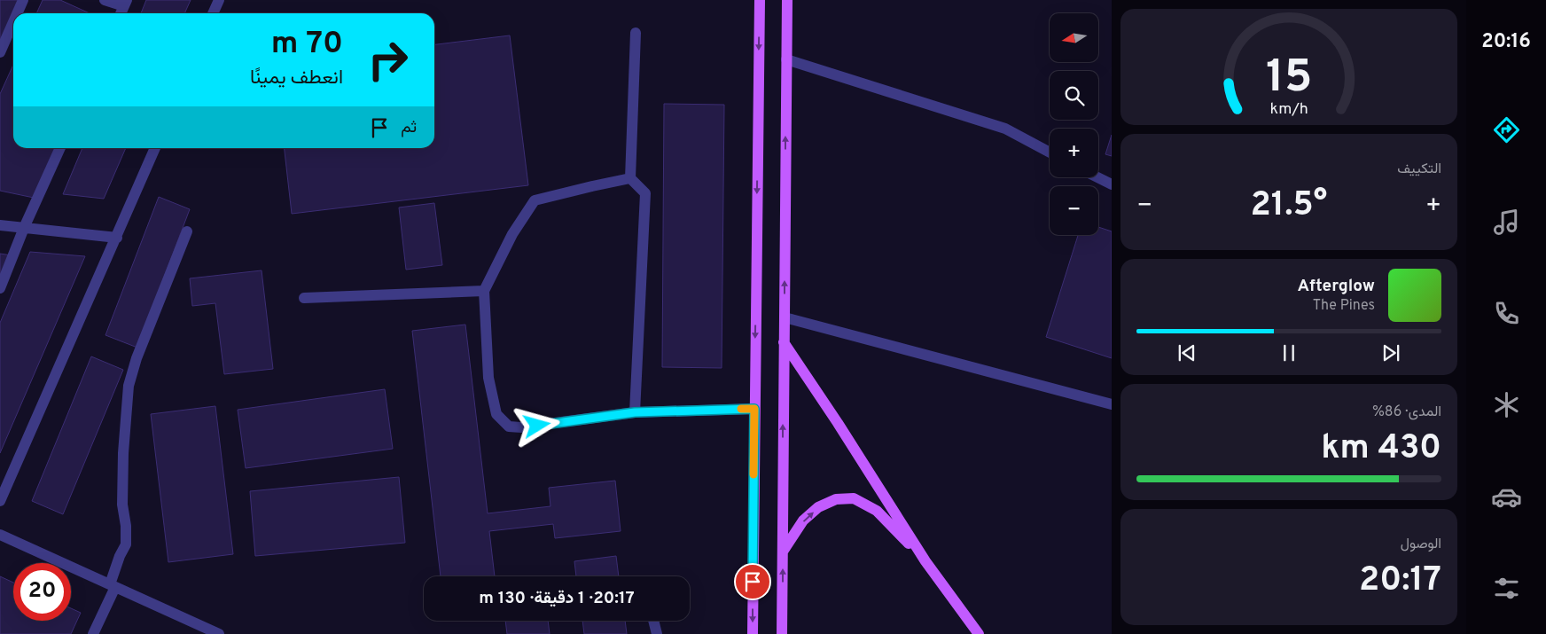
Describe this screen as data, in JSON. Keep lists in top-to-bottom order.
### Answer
{
  "north": "left",
  "page": {
    "tabs": "20:16",
    "map_buttons": ["+", "−"],
    "turn": ["70 m", "انعطف يمينًا"],
    "then": "ثم",
    "tile": [
      "التكييف",
      ["المدى · 86%", "430 km"],
      ["الوصول", "20:17"]
    ],
    "heat": ["−", "21.5°", "+"],
    "song": ["Afterglow", "The Pines"],
    "limit": "20",
    "trip": "20:17 · 1 دقيقة · 130 m",
    "gauge": ["15", "km/h"]
  }
}
